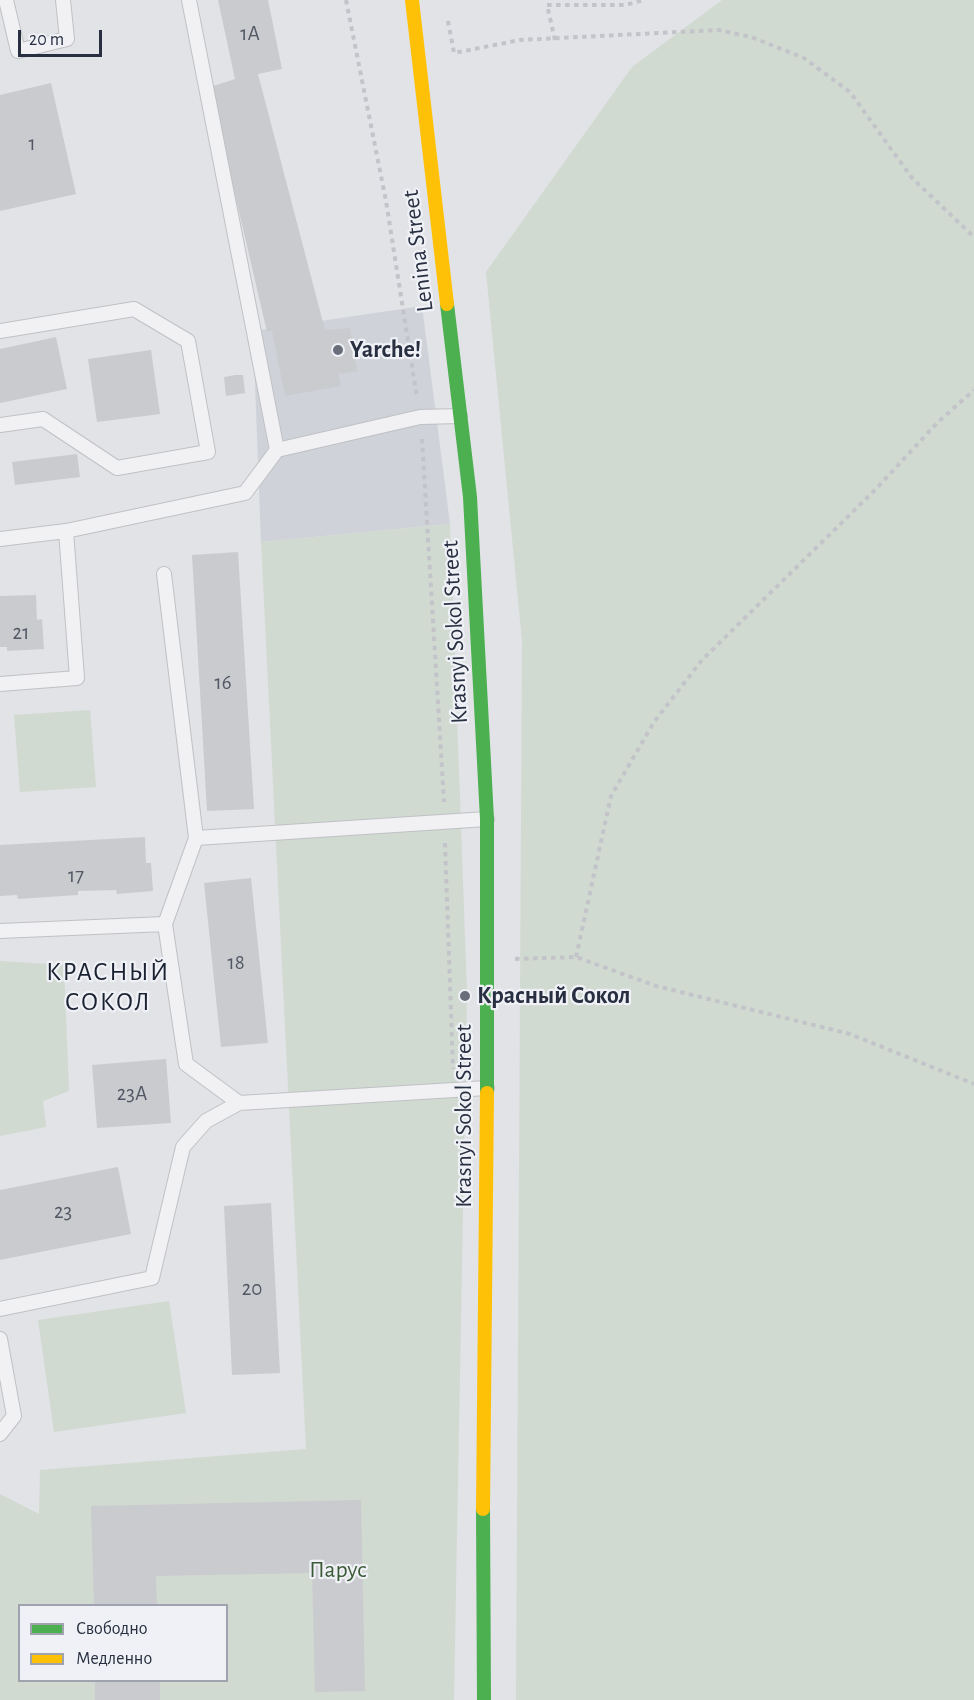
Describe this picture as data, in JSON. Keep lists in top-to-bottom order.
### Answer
{
  "streets": {
    "street": ["Lenina Street", "Krasnyi Sokol Street"]
  },
  "crossings": [
    ["Lenina Street", "Krasnyi Sokol Street"]
  ],
  "districts": ["КРАСНЫЙ СОКОЛ"],
  "parks": ["Парус"],
  "places": ["Yarche!", "Красный Сокол"],
  "house_numbers": [
    "1А",
    "1",
    "21",
    "16",
    "17",
    "18",
    "23А",
    "23",
    "20"
  ],
  "legend": ["Свободно", "Медленно"],
  "scale_bar": "20 m"
}
